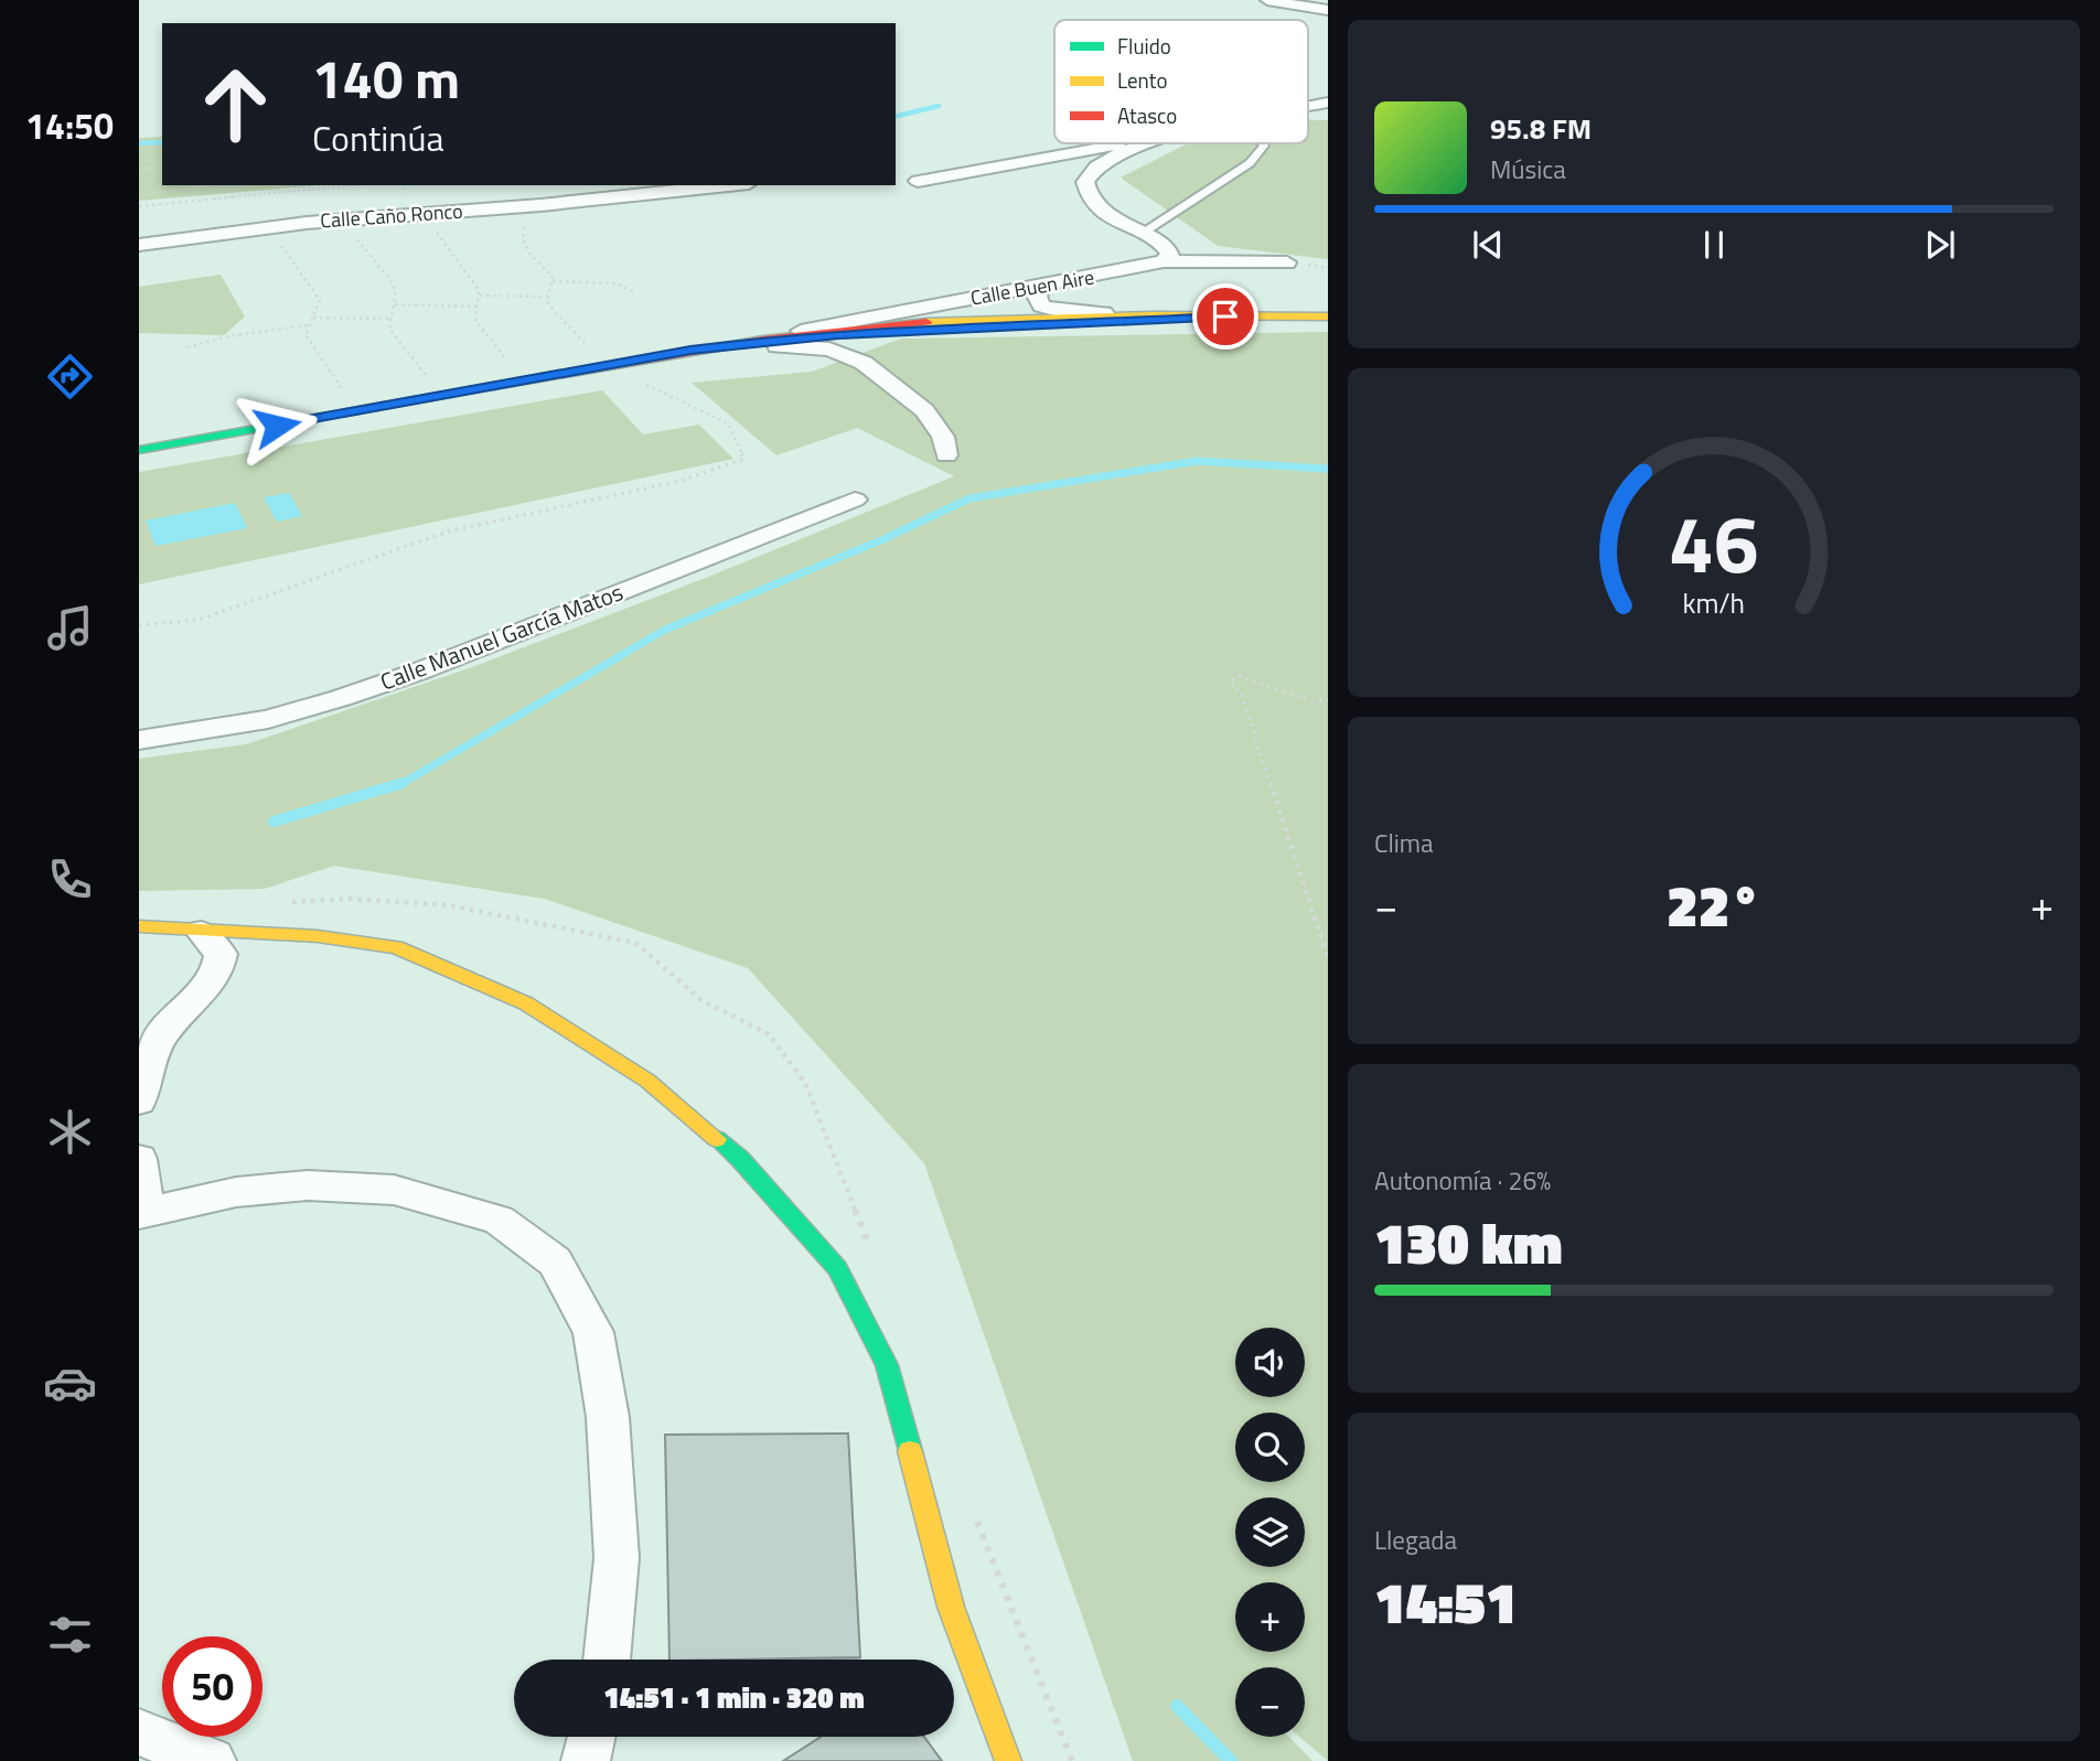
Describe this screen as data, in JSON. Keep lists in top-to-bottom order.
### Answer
{
  "streets": {
    "street": ["Calle Caño Ronco", "Calle Buen Aire", "Calle Manuel García Matos"]
  },
  "legend": ["Fluido", "Lento", "Atasco"],
  "page": {
    "tabs": "14:50",
    "turn": ["140 m", "Continúa"],
    "song": ["95.8 FM", "Música"],
    "tile": [
      "Clima",
      ["Autonomía · 26%", "130 km"],
      ["Llegada", "14:51"]
    ],
    "heat": ["−", "22°", "+"],
    "map_buttons": ["+", "−"],
    "limit": "50",
    "trip": "14:51 · 1 min · 320 m",
    "gauge": ["46", "km/h"]
  }
}
